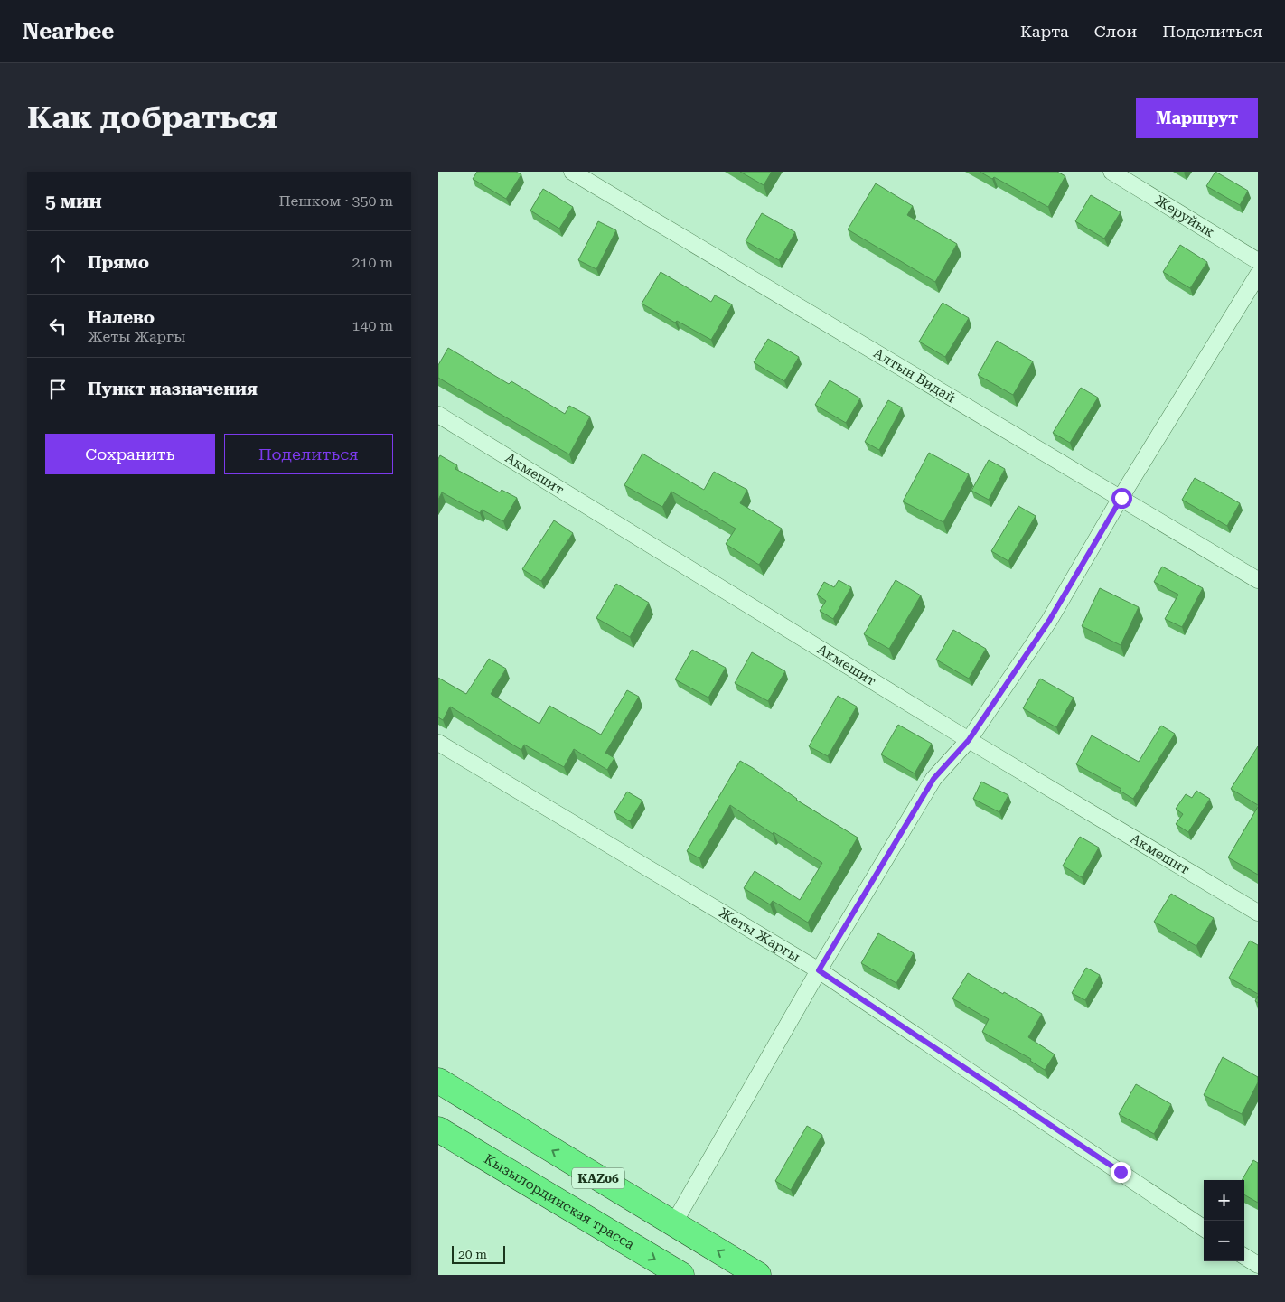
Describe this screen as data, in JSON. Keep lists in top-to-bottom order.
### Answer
{
  "streets": {
    "highway": ["KАZ06", "Кызылординская трасса"],
    "street": [
      "Жеруйык",
      "Алтын Бидай",
      "Акмешит",
      "Жеты Жаргы"
    ]
  },
  "scale_bar": "20 m",
  "page": {
    "header": "Nearbee",
    "nav": ["Карта", "Слои", "Поделиться"],
    "buttons": [
      "Маршрут",
      ["Сохранить", "Поделиться"]
    ],
    "title": "Как добраться",
    "heading": ["5 мин", "Пешком · 350 m"],
    "list": [
      ["Прямо", "210 m"],
      ["Налево", "Жеты Жаргы", "140 m"],
      "Пункт назначения"
    ],
    "map_buttons": ["+", "−"],
    "scale": "20 m"
  }
}
